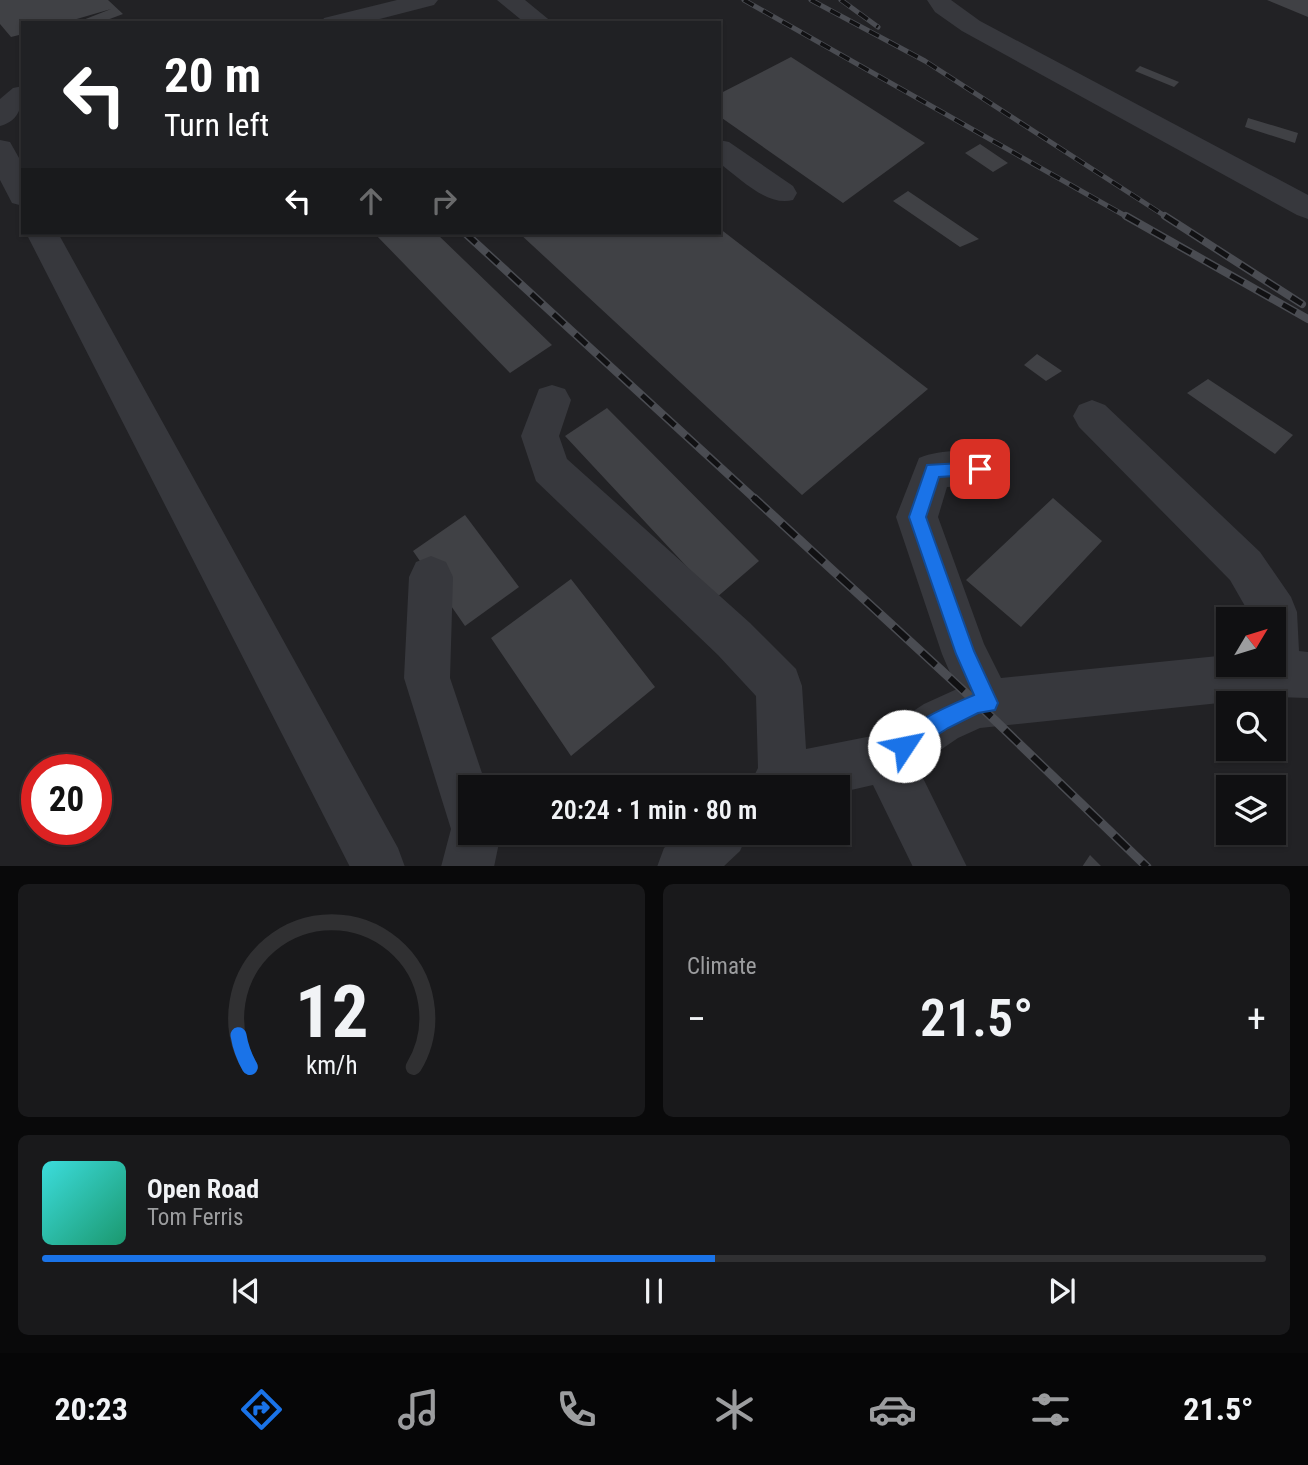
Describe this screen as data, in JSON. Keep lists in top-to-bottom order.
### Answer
{
  "north": "top right",
  "page": {
    "turn": ["20 m", "Turn left"],
    "limit": "20",
    "trip": "20:24 · 1 min · 80 m",
    "tile": "Climate",
    "heat": ["−", "21.5°", "+"],
    "song": ["Open Road", "Tom Ferris"],
    "tabs": ["20:23", "21.5°"],
    "gauge": ["12", "km/h"]
  }
}
